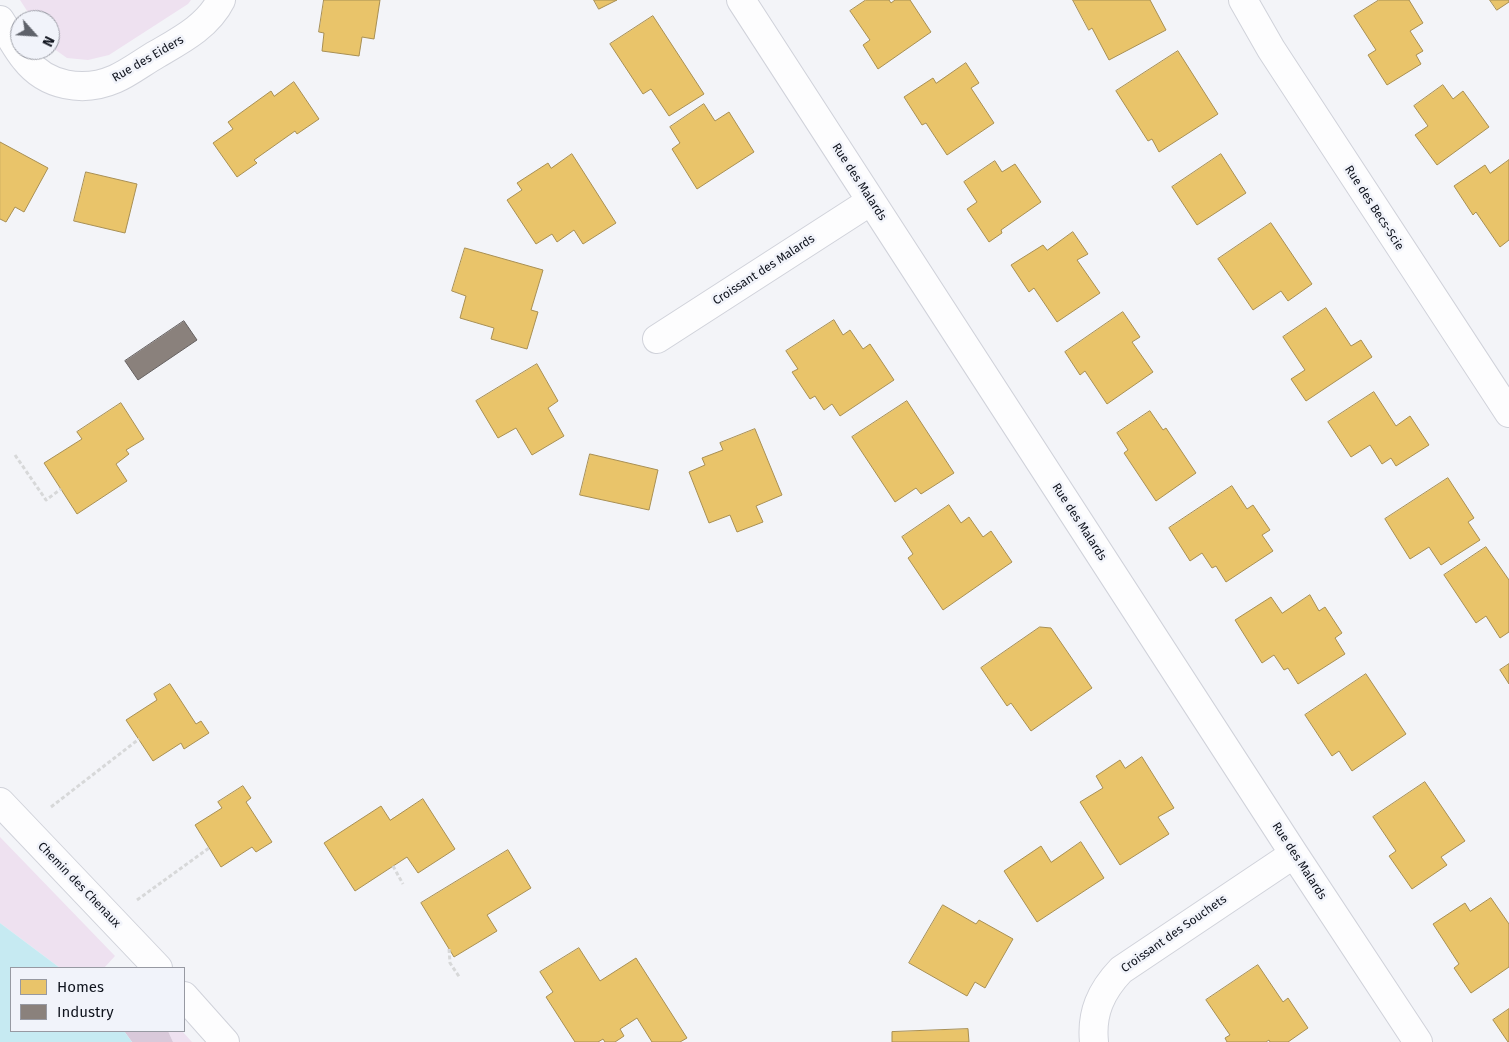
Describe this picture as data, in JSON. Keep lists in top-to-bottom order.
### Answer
{
  "streets": {
    "street": [
      "Rue des Eiders",
      "Rue des Malards",
      "Rue des Becs-Scie",
      "Croissant des Malards",
      "Chemin des Chenaux",
      "Croissant des Souchets"
    ]
  },
  "crossings": [
    ["Rue des Malards", "Croissant des Malards"],
    ["Rue des Malards", "Croissant des Souchets"]
  ],
  "legend": ["Homes", "Industry"],
  "north": "bottom right"
}
